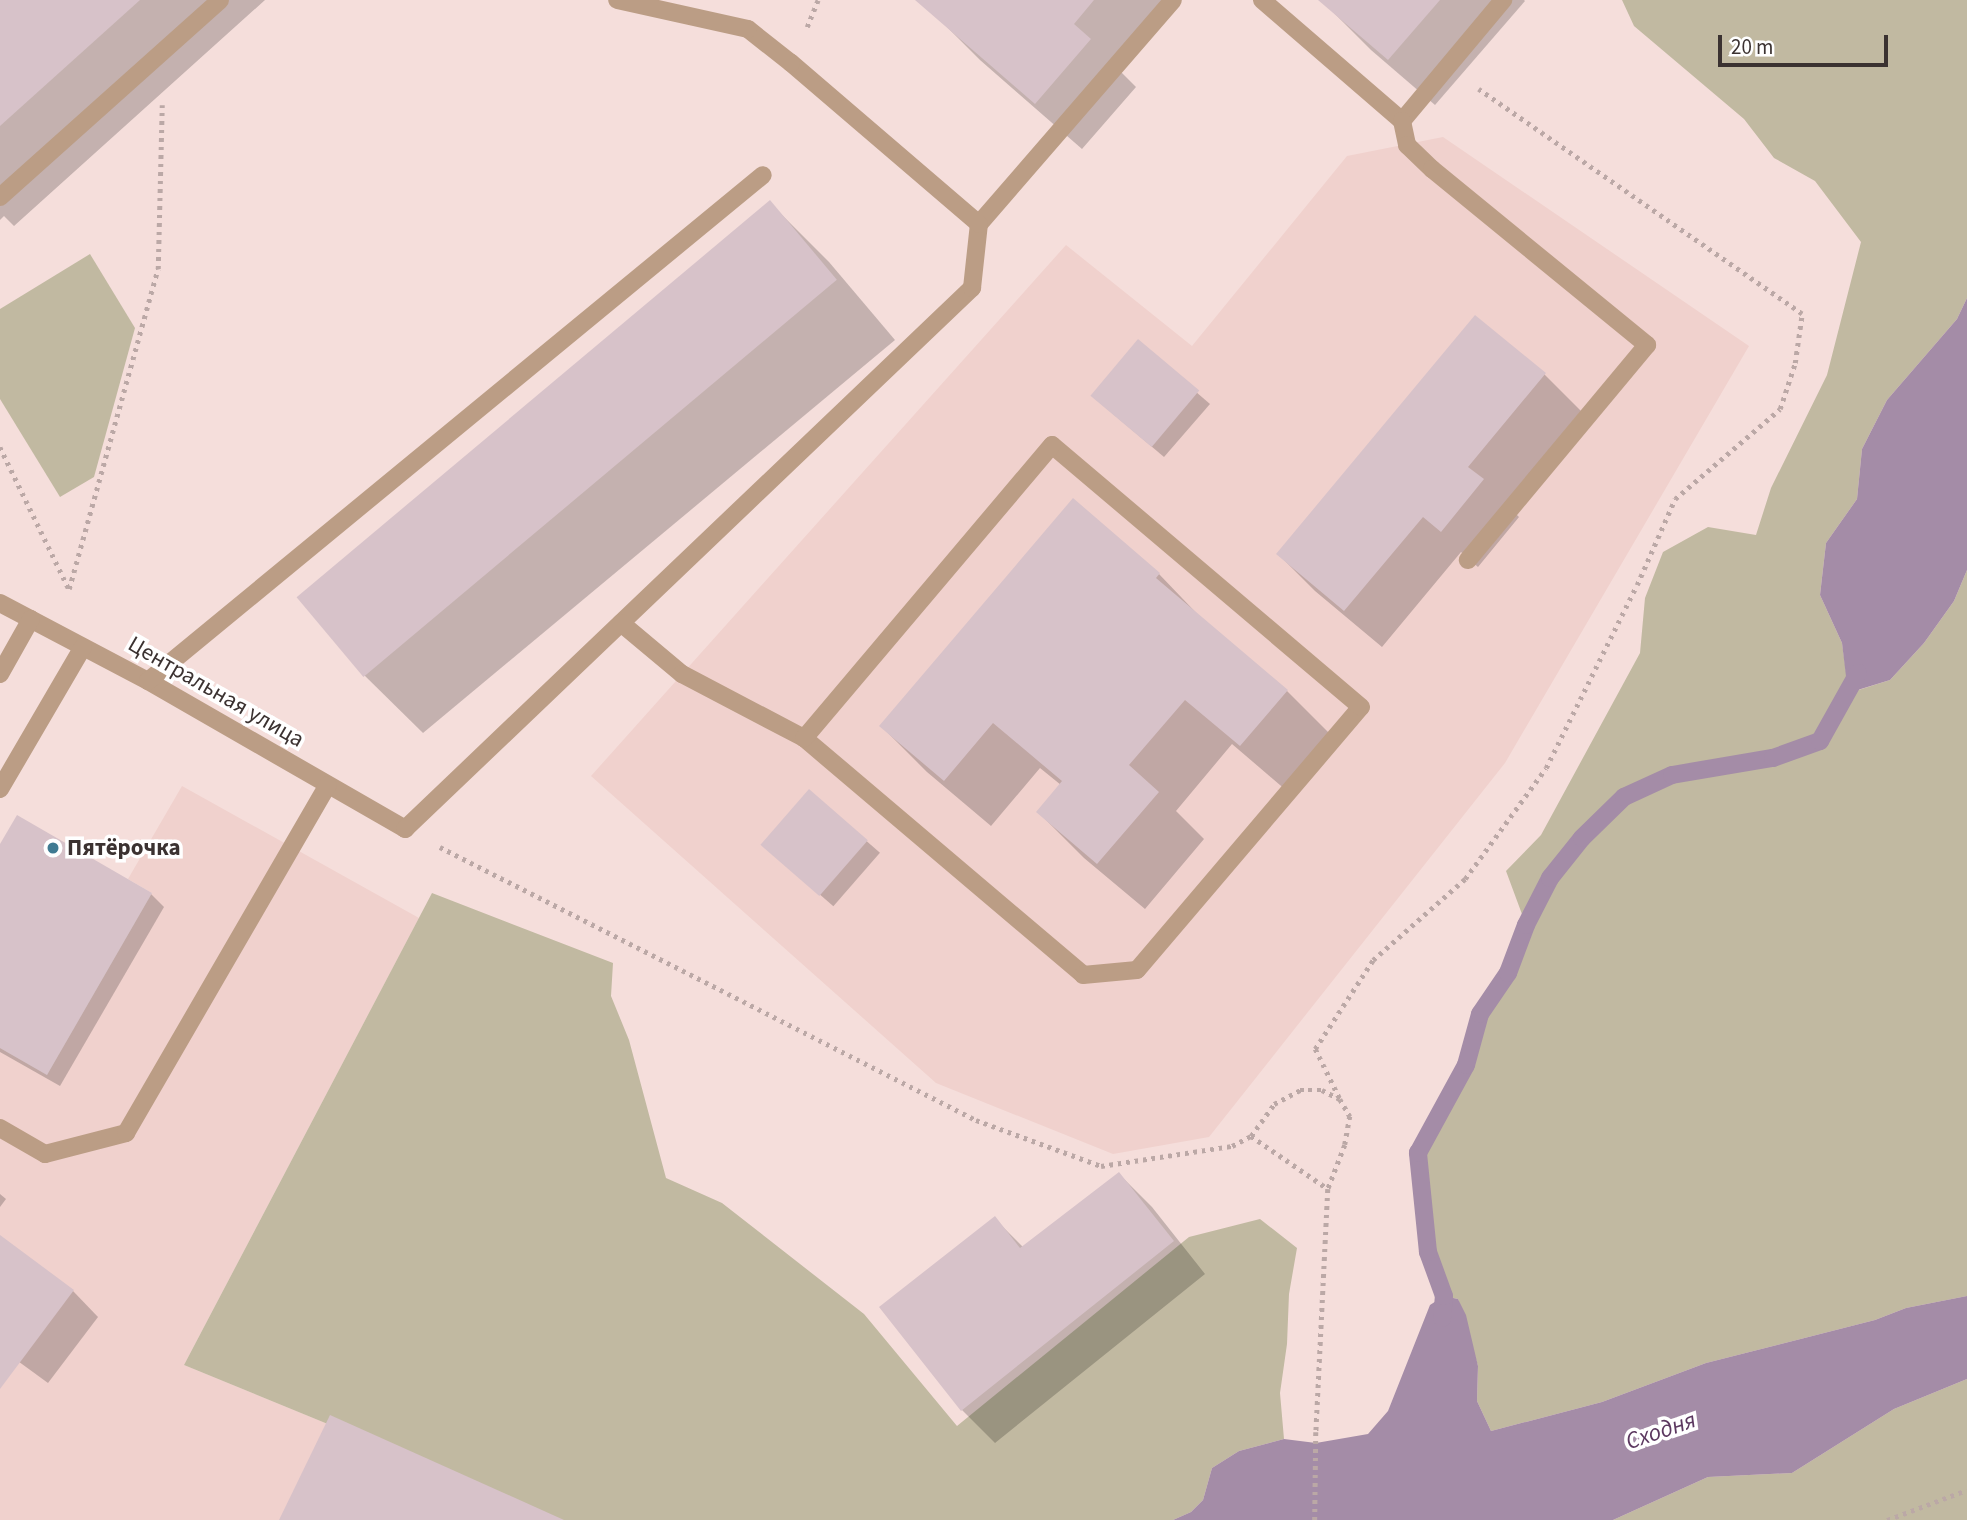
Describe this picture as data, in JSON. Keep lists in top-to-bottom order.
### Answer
{
  "streets": {
    "street": ["Центральная улица"]
  },
  "water": ["Сходня"],
  "places": ["Пятёрочка"],
  "scale_bar": "20 m"
}
